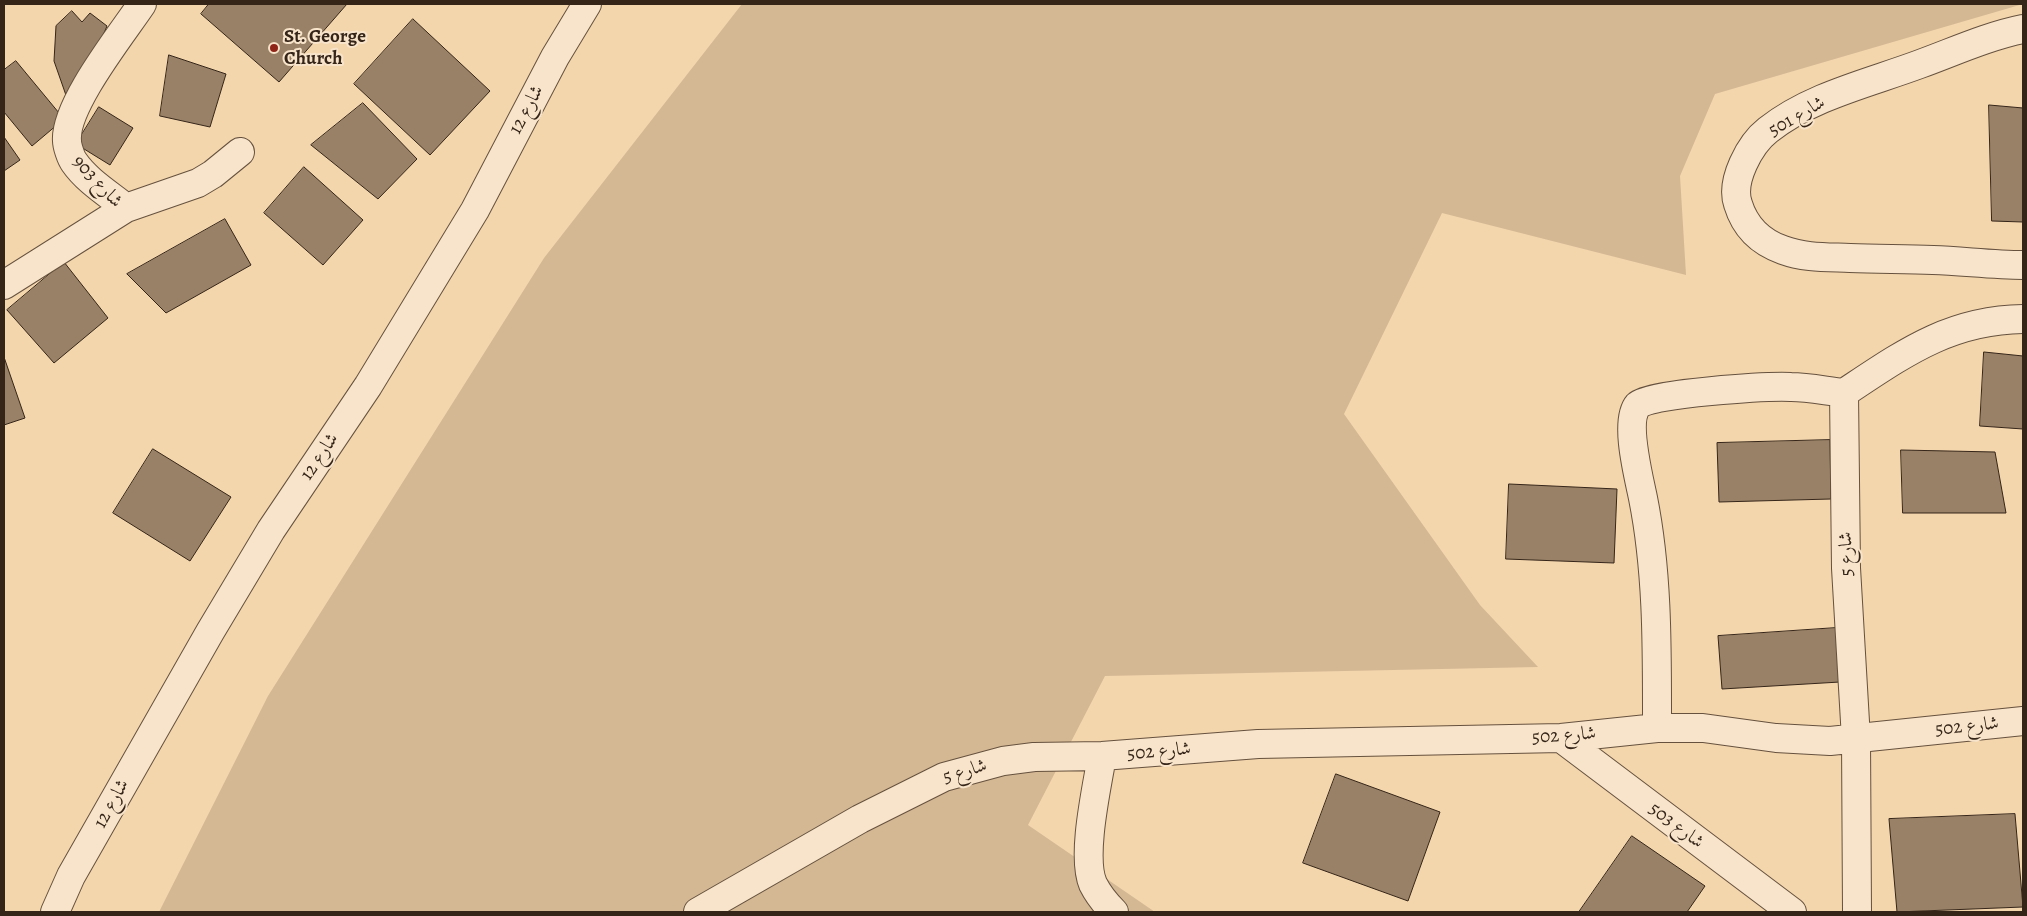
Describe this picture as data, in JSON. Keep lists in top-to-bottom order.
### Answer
{
  "streets": {
    "street": [
      "شارع 12",
      "شارع 501",
      "شارع 903",
      "شارع 5",
      "شارع 502",
      "شارع 503"
    ]
  },
  "crossings": [
    ["شارع 5", "شارع 502"],
    ["شارع 502", "شارع 503"]
  ],
  "places": ["St. George Church"]
}
